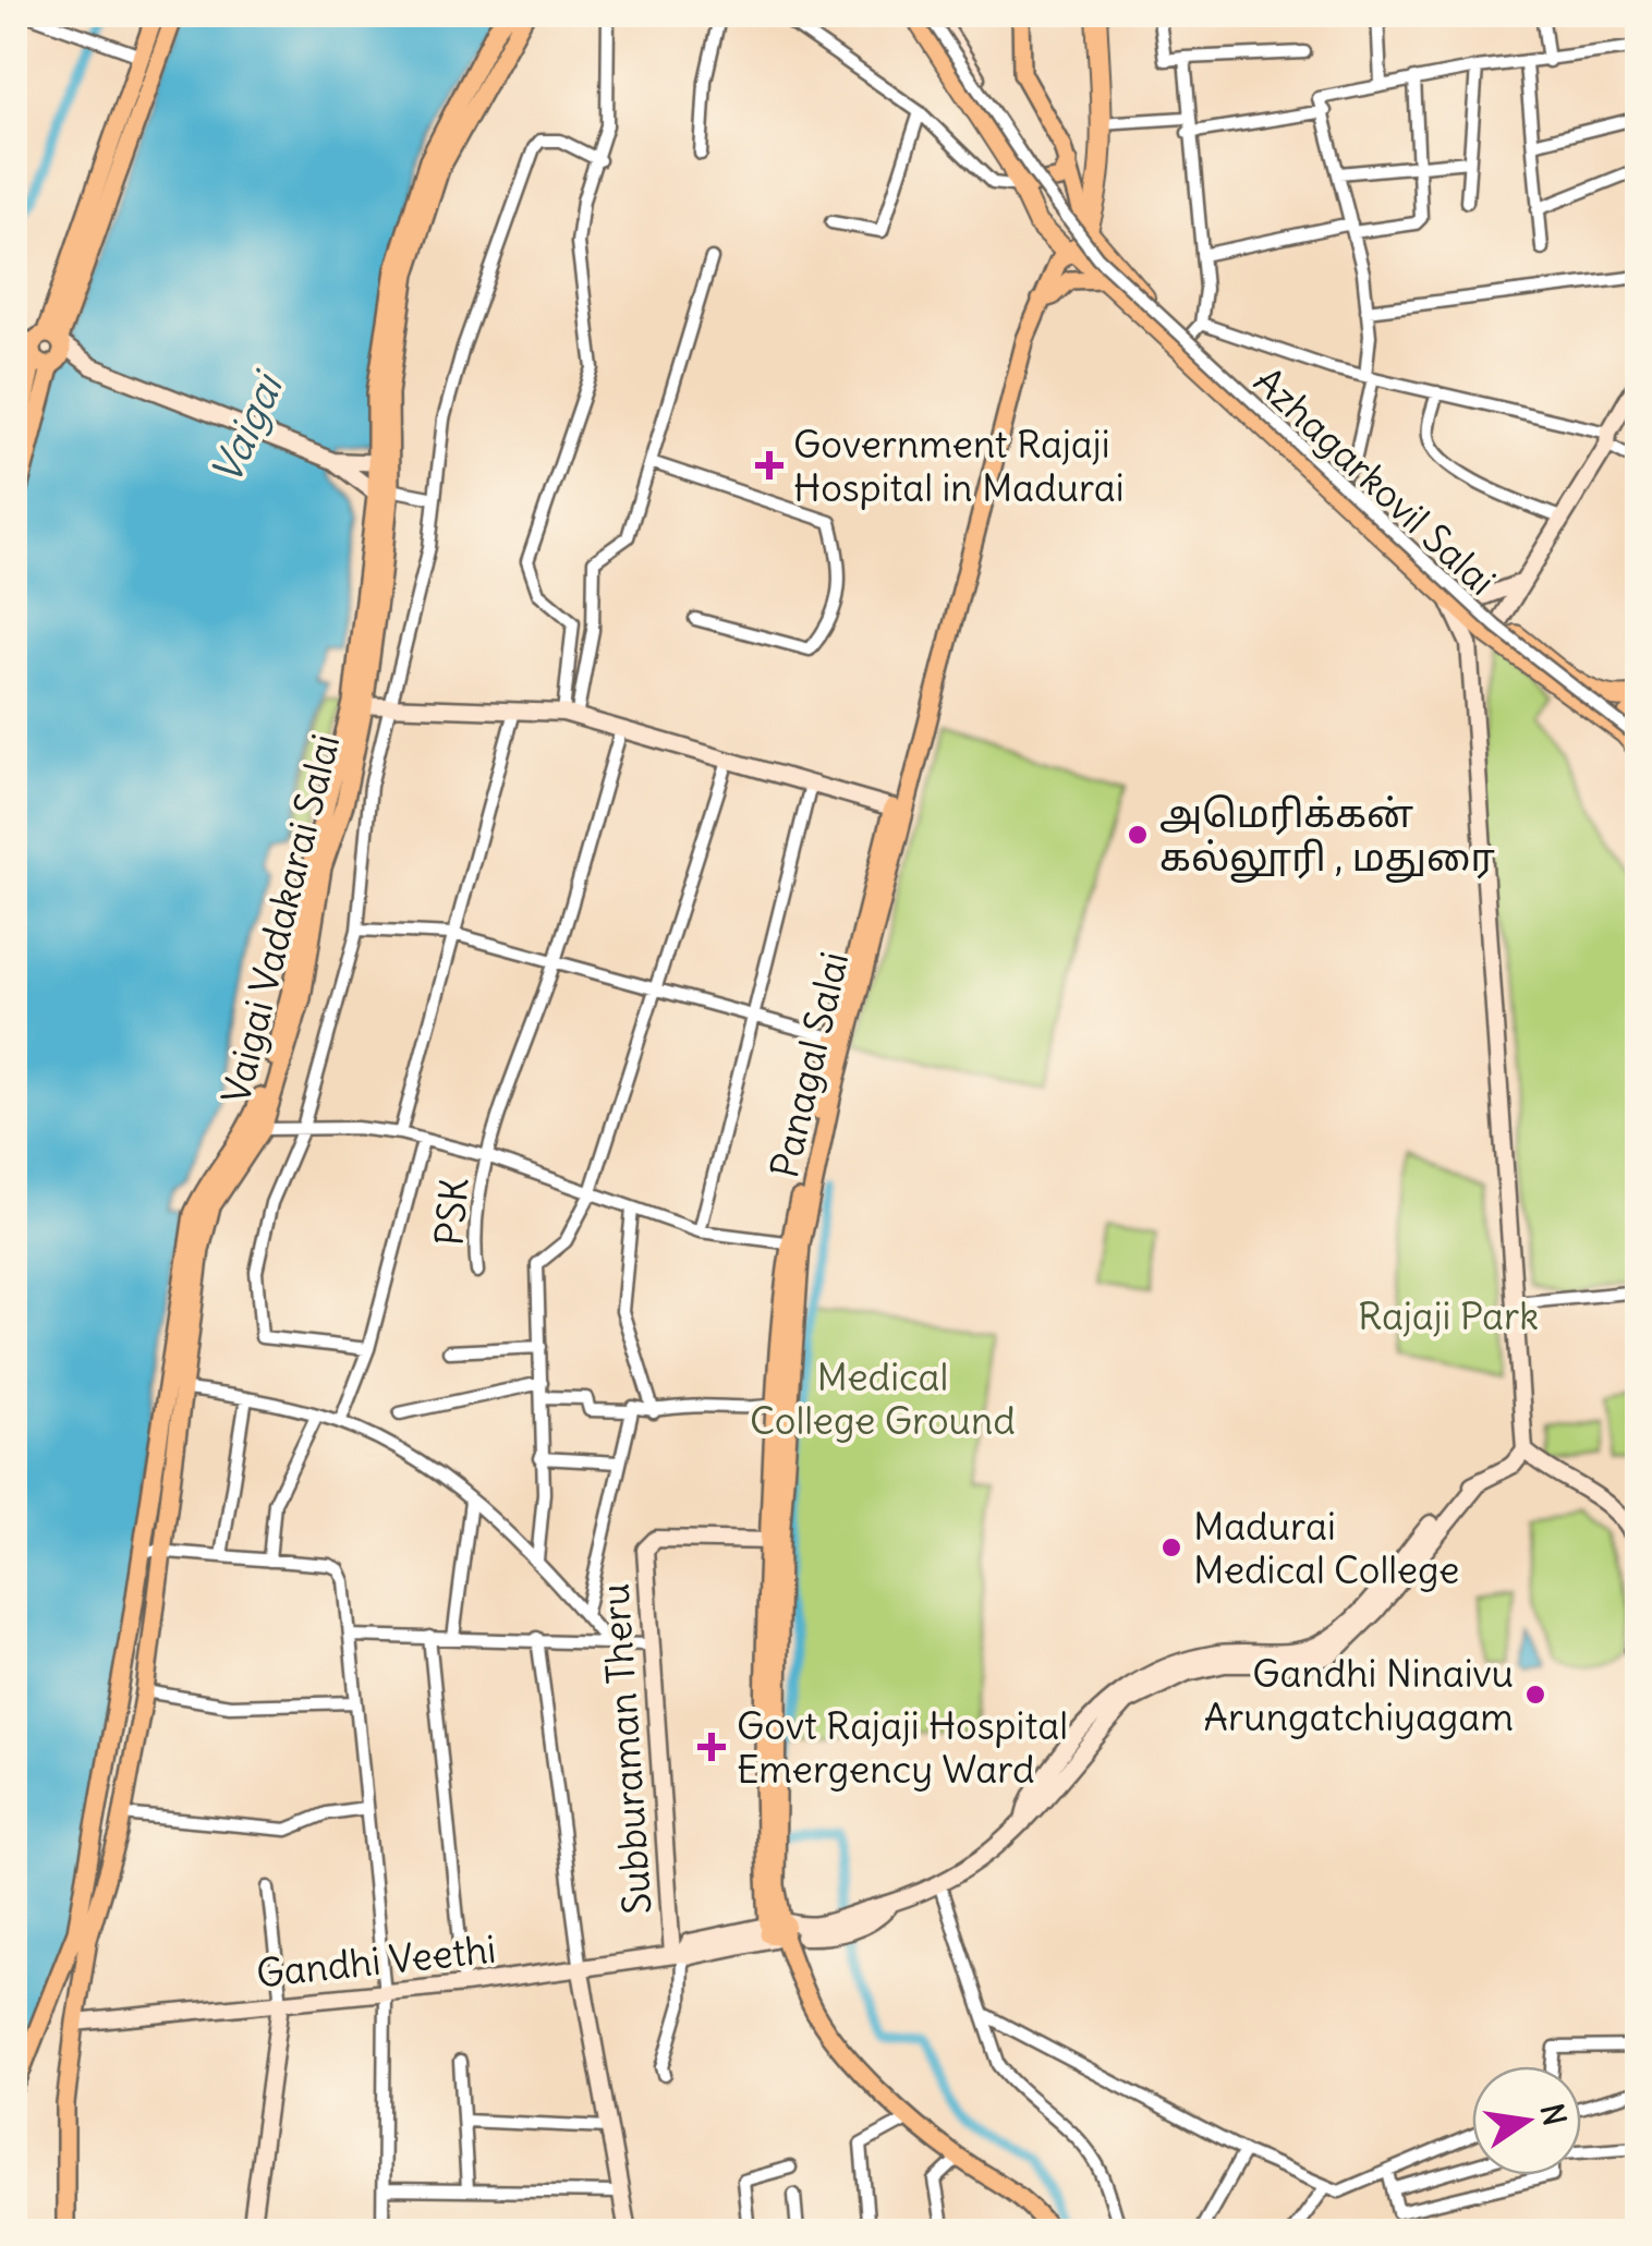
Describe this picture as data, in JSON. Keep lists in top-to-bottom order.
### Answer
{
  "streets": {
    "highway": ["Azhagarkovil Salai"],
    "main road": ["Vaigai Vadakarai Salai", "Panagal Salai"],
    "street": ["PSK", "Subburaman Theru", "Gandhi Veethi"]
  },
  "crossings": [
    ["Azhagarkovil Salai", "Panagal Salai"],
    ["Vaigai Vadakarai Salai", "Gandhi Veethi"],
    ["Panagal Salai", "Subburaman Theru"],
    ["Panagal Salai", "Gandhi Veethi"],
    ["Subburaman Theru", "Gandhi Veethi"]
  ],
  "water": ["Vaigai"],
  "parks": ["Rajaji Park", "Medical College Ground"],
  "places": {
    "health": ["Government Rajaji Hospital in Madurai", "Govt Rajaji Hospital Emergency Ward"],
    "other": ["அமெரிக்கன் கல்லூரி , மதுரை", "Madurai Medical College", "Gandhi Ninaivu Arungatchiyagam"]
  },
  "north": "right"
}
